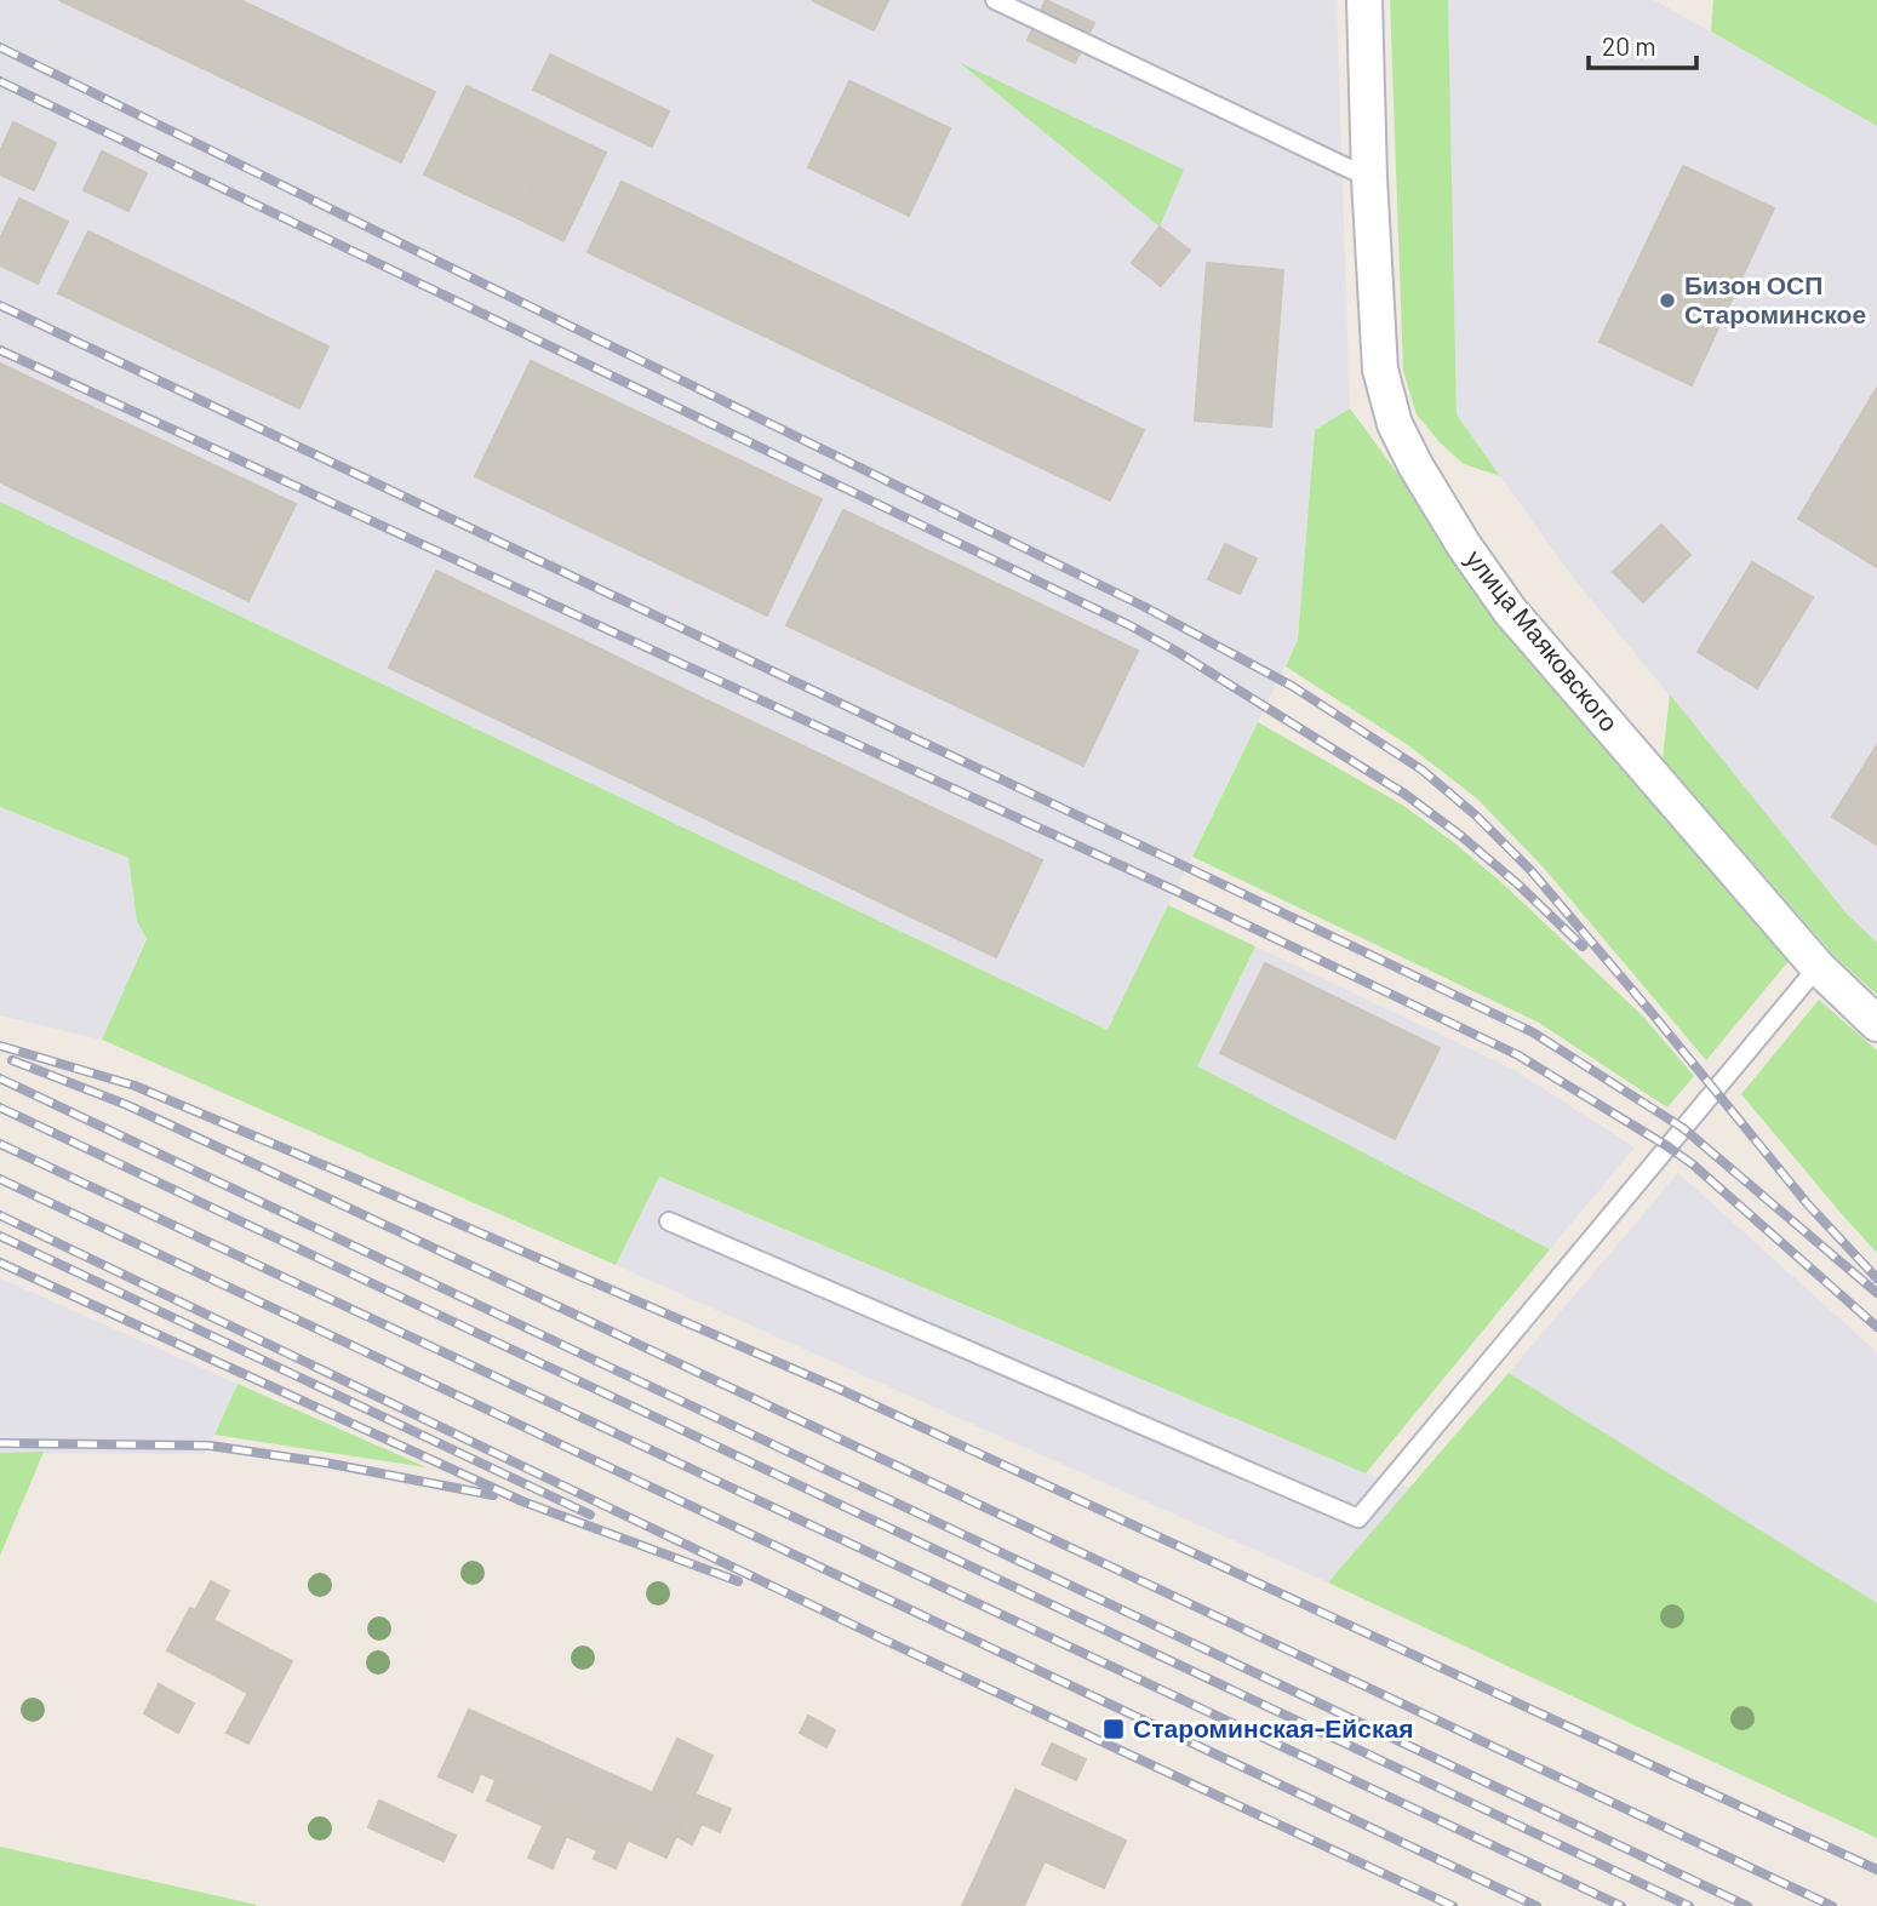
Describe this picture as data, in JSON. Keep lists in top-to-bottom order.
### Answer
{
  "streets": {
    "street": ["улица Маяковского"]
  },
  "places": {
    "other": ["Бизон ОСП Староминское"],
    "transit": ["Староминская-Ейская"]
  },
  "scale_bar": "20 m"
}
